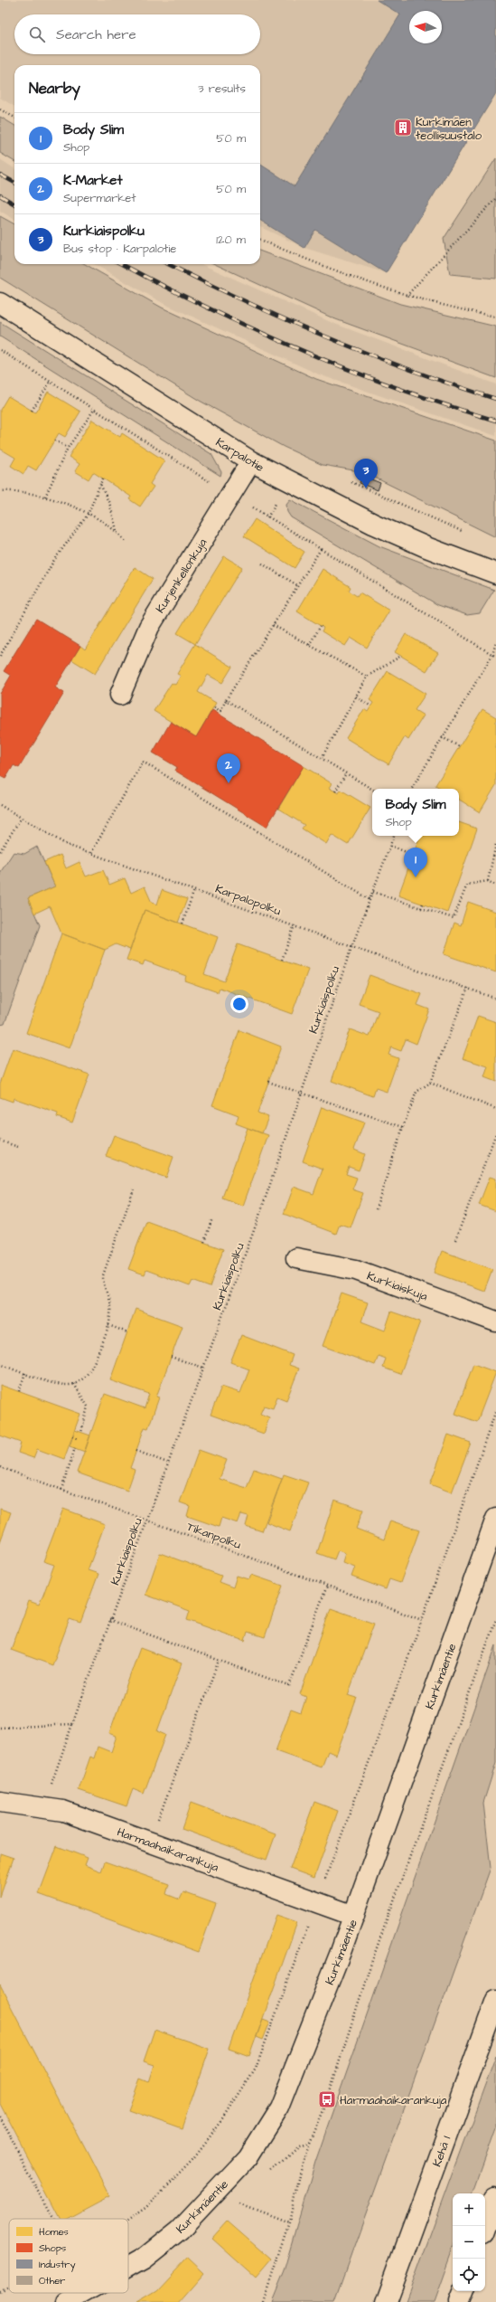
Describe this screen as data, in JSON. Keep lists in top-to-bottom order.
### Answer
{
  "streets": {
    "main road": [
      "Karpalotie",
      "Kurjenkellonkuja",
      "Kurkiaiskuja",
      "Kurkimäentie",
      "Harmaahaikarankuja",
      "Kehä I"
    ],
    "path": ["Karpalopolku", "Kurkiaispolku", "Tikanpolku"]
  },
  "crossings": [
    ["Karpalotie", "Kurjenkellonkuja"],
    ["Karpalopolku", "Kurkiaispolku"],
    ["Kurkiaispolku", "Tikanpolku"],
    ["Kurkimäentie", "Harmaahaikarankuja"]
  ],
  "places": {
    "building": ["Kurkimäen teollisuustalo"],
    "bus stop": ["Harmaahaikarankuja"]
  },
  "legend": [
    "Homes",
    "Shops",
    "Industry",
    "Other"
  ],
  "north": "left",
  "page": {
    "search": "Search here",
    "heading": ["Nearby", "3 results"],
    "list": [
      {
        "mark": "1",
        "name": "Body Slim",
        "note": "Shop",
        "value": "50 m"
      },
      {
        "mark": "2",
        "name": "K-Market",
        "note": "Supermarket",
        "value": "50 m"
      },
      {
        "mark": "3",
        "name": "Kurkiaispolku",
        "note": "Bus stop · Karpalotie",
        "value": "120 m"
      }
    ],
    "pins": ["3", "2", "1"],
    "popup": ["Body Slim", "Shop"],
    "map_buttons": ["+", "−"]
  }
}
